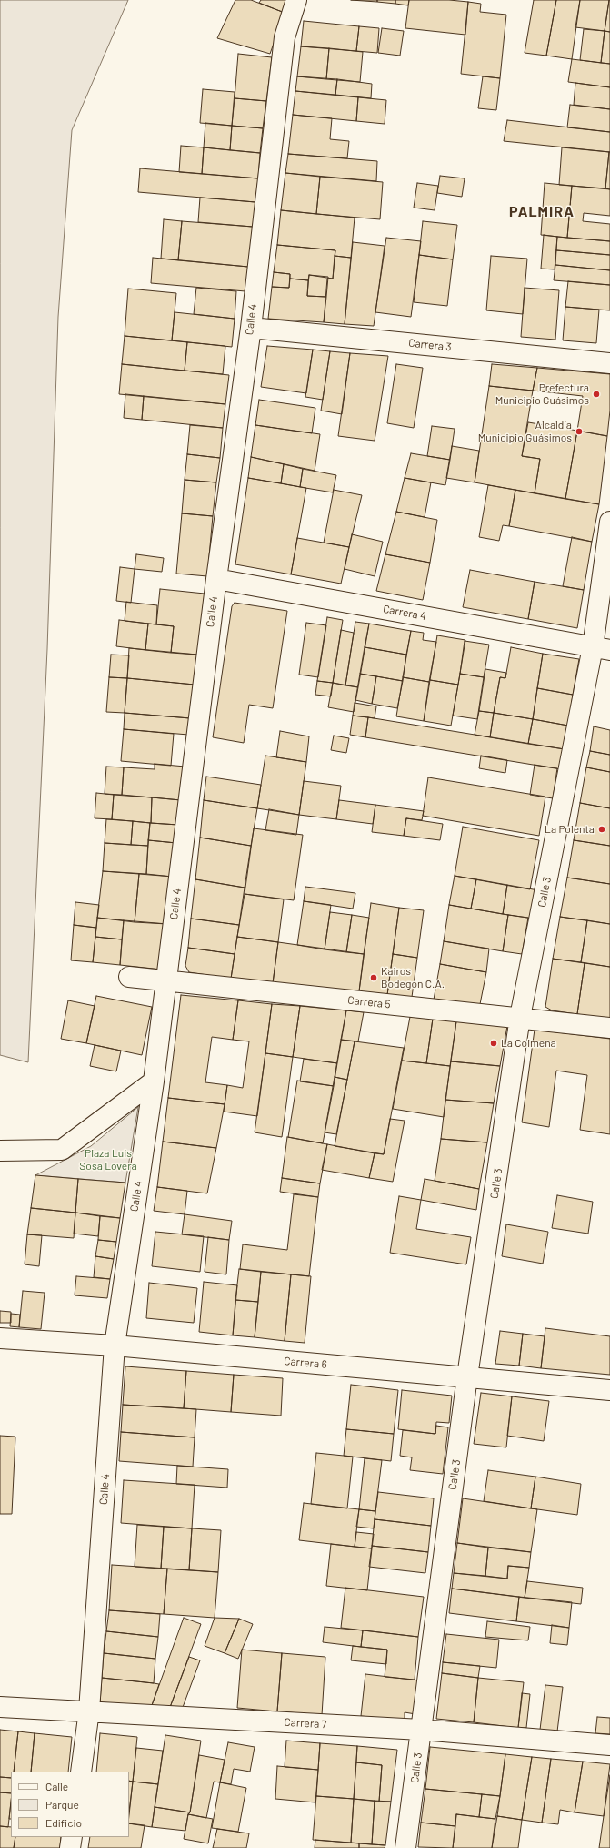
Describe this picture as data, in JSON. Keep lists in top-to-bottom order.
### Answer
{
  "streets": {
    "street": [
      "Calle 4",
      "Carrera 3",
      "Carrera 4",
      "Calle 3",
      "Carrera 5",
      "Carrera 6",
      "Carrera 7"
    ]
  },
  "crossings": [
    ["Calle 4", "Carrera 3"],
    ["Calle 4", "Carrera 4"],
    ["Calle 4", "Carrera 5"],
    ["Calle 4", "Carrera 6"],
    ["Calle 4", "Carrera 7"],
    ["Carrera 4", "Calle 3"],
    ["Calle 3", "Carrera 5"],
    ["Calle 3", "Carrera 6"],
    ["Calle 3", "Carrera 7"]
  ],
  "districts": ["PALMIRA"],
  "parks": ["Plaza Luis Sosa Lovera"],
  "places": [
    "Prefectura Municipio Guásimos",
    "Alcaldía Municipio Guásimos",
    "La Polenta",
    "Kairos Bodegon C.A.",
    "La Colmena"
  ],
  "legend": ["Calle", "Parque", "Edificio"]
}
